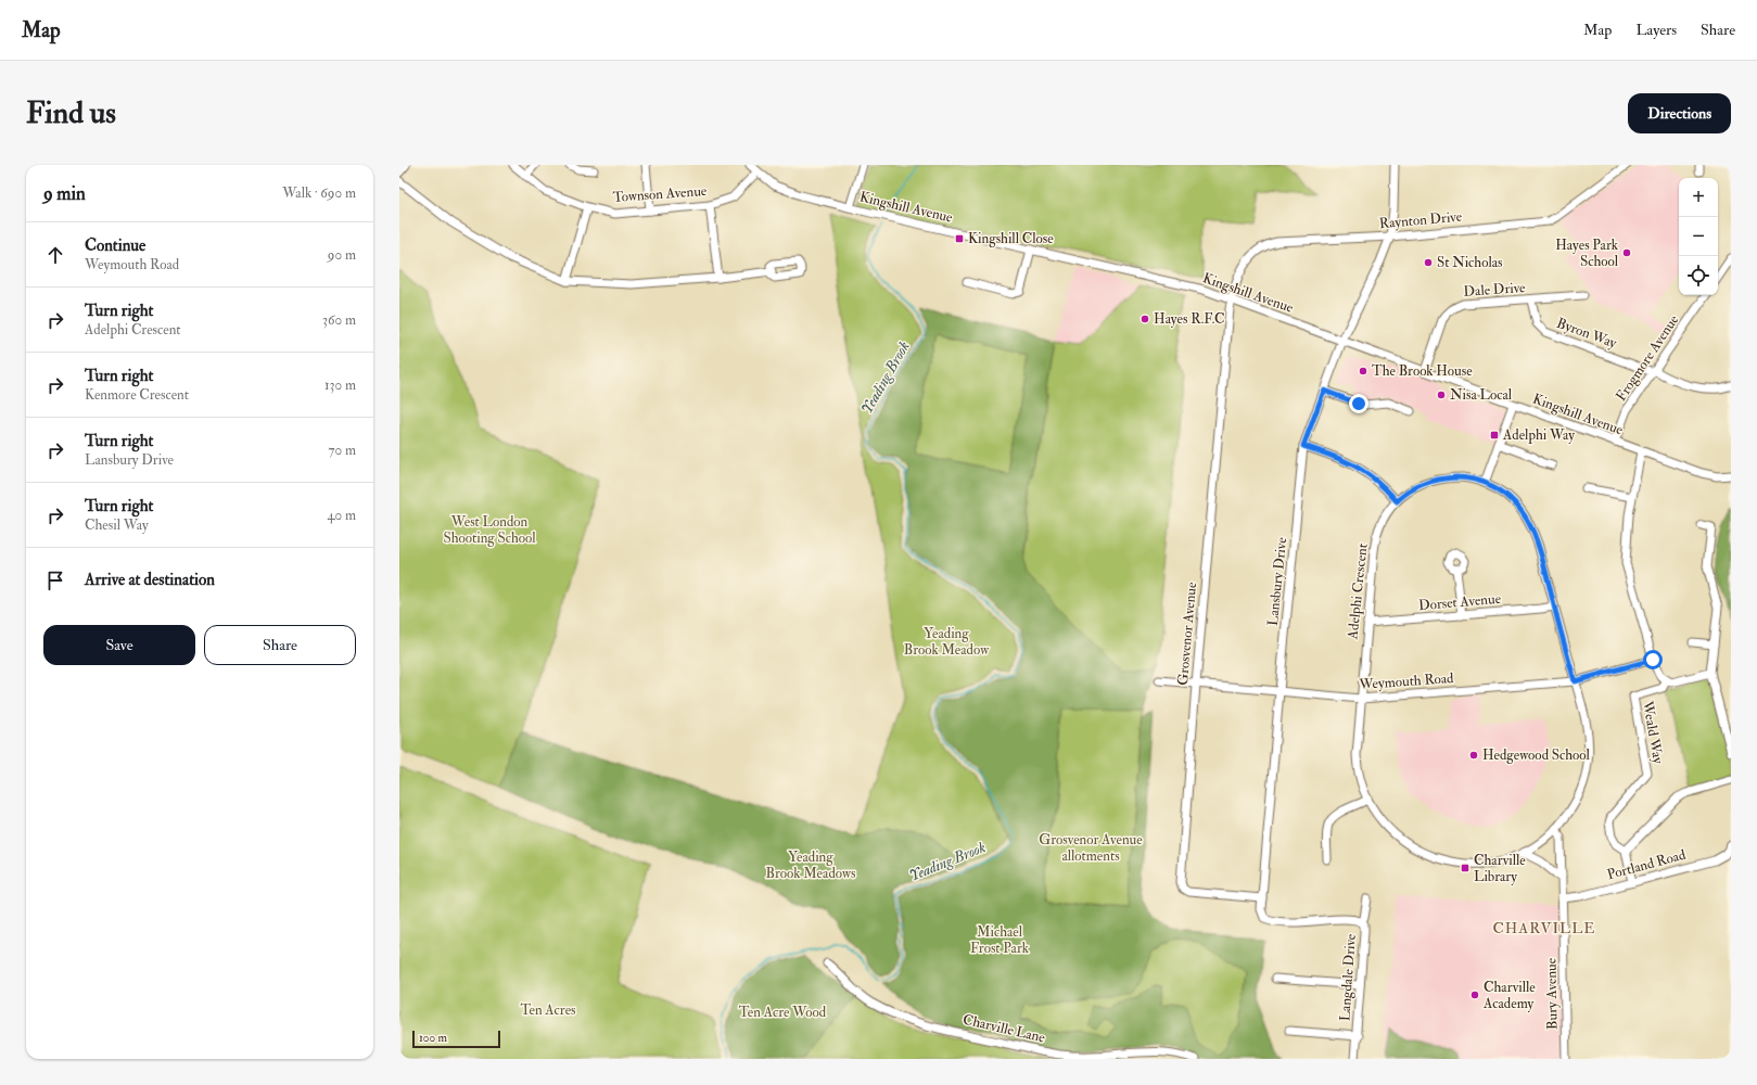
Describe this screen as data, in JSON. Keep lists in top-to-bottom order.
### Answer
{
  "streets": {
    "street": [
      "Townson Avenue",
      "Kingshill Avenue",
      "Raynton Drive",
      "Dale Drive",
      "Byron Way",
      "Frogmore Avenue",
      "Lansbury Drive",
      "Adelphi Crescent",
      "Dorset Avenue",
      "Grosvenor Avenue",
      "Weymouth Road",
      "Weald Way",
      "Portland Road",
      "Langdale Drive",
      "Bury Avenue",
      "Charville Lane"
    ]
  },
  "crossings": [
    ["Townson Avenue", "Kingshill Avenue"],
    ["Kingshill Avenue", "Raynton Drive"],
    ["Kingshill Avenue", "Dale Drive"],
    ["Kingshill Avenue", "Frogmore Avenue"],
    ["Kingshill Avenue", "Lansbury Drive"],
    ["Kingshill Avenue", "Grosvenor Avenue"],
    ["Raynton Drive", "Lansbury Drive"],
    ["Raynton Drive", "Grosvenor Avenue"],
    ["Dale Drive", "Byron Way"],
    ["Byron Way", "Frogmore Avenue"],
    ["Lansbury Drive", "Grosvenor Avenue"],
    ["Lansbury Drive", "Weymouth Road"],
    ["Lansbury Drive", "Langdale Drive"],
    ["Adelphi Crescent", "Dorset Avenue"],
    ["Adelphi Crescent", "Weymouth Road"],
    ["Adelphi Crescent", "Bury Avenue"],
    ["Grosvenor Avenue", "Weymouth Road"],
    ["Weald Way", "Portland Road"],
    ["Portland Road", "Bury Avenue"]
  ],
  "districts": ["CHARVILLE"],
  "water": ["Yeading Brook"],
  "parks": [
    "West London Shooting School",
    "Yeading Brook Meadow",
    "Grosvenor Avenue allotments",
    "Yeading Brook Meadows",
    "Michael Frost Park",
    "Ten Acres",
    "Ten Acre Wood"
  ],
  "places": {
    "transit": ["Kingshill Close", "Adelphi Way", "Charville Library"],
    "other": [
      "Hayes Park School",
      "St Nicholas",
      "Hayes R.F.C",
      "The Brook House",
      "Nisa Local",
      "Hedgewood School",
      "Charville Academy"
    ]
  },
  "scale_bar": "100 m",
  "page": {
    "header": "Map",
    "nav": ["Map", "Layers", "Share"],
    "buttons": [
      "Directions",
      ["Save", "Share"]
    ],
    "title": "Find us",
    "heading": ["9 min", "Walk · 690 m"],
    "map_buttons": ["+", "−"],
    "list": [
      ["Continue", "Weymouth Road", "90 m"],
      ["Turn right", "Adelphi Crescent", "360 m"],
      ["Turn right", "Kenmore Crescent", "130 m"],
      ["Turn right", "Lansbury Drive", "70 m"],
      ["Turn right", "Chesil Way", "40 m"],
      "Arrive at destination"
    ],
    "scale": "100 m"
  }
}
